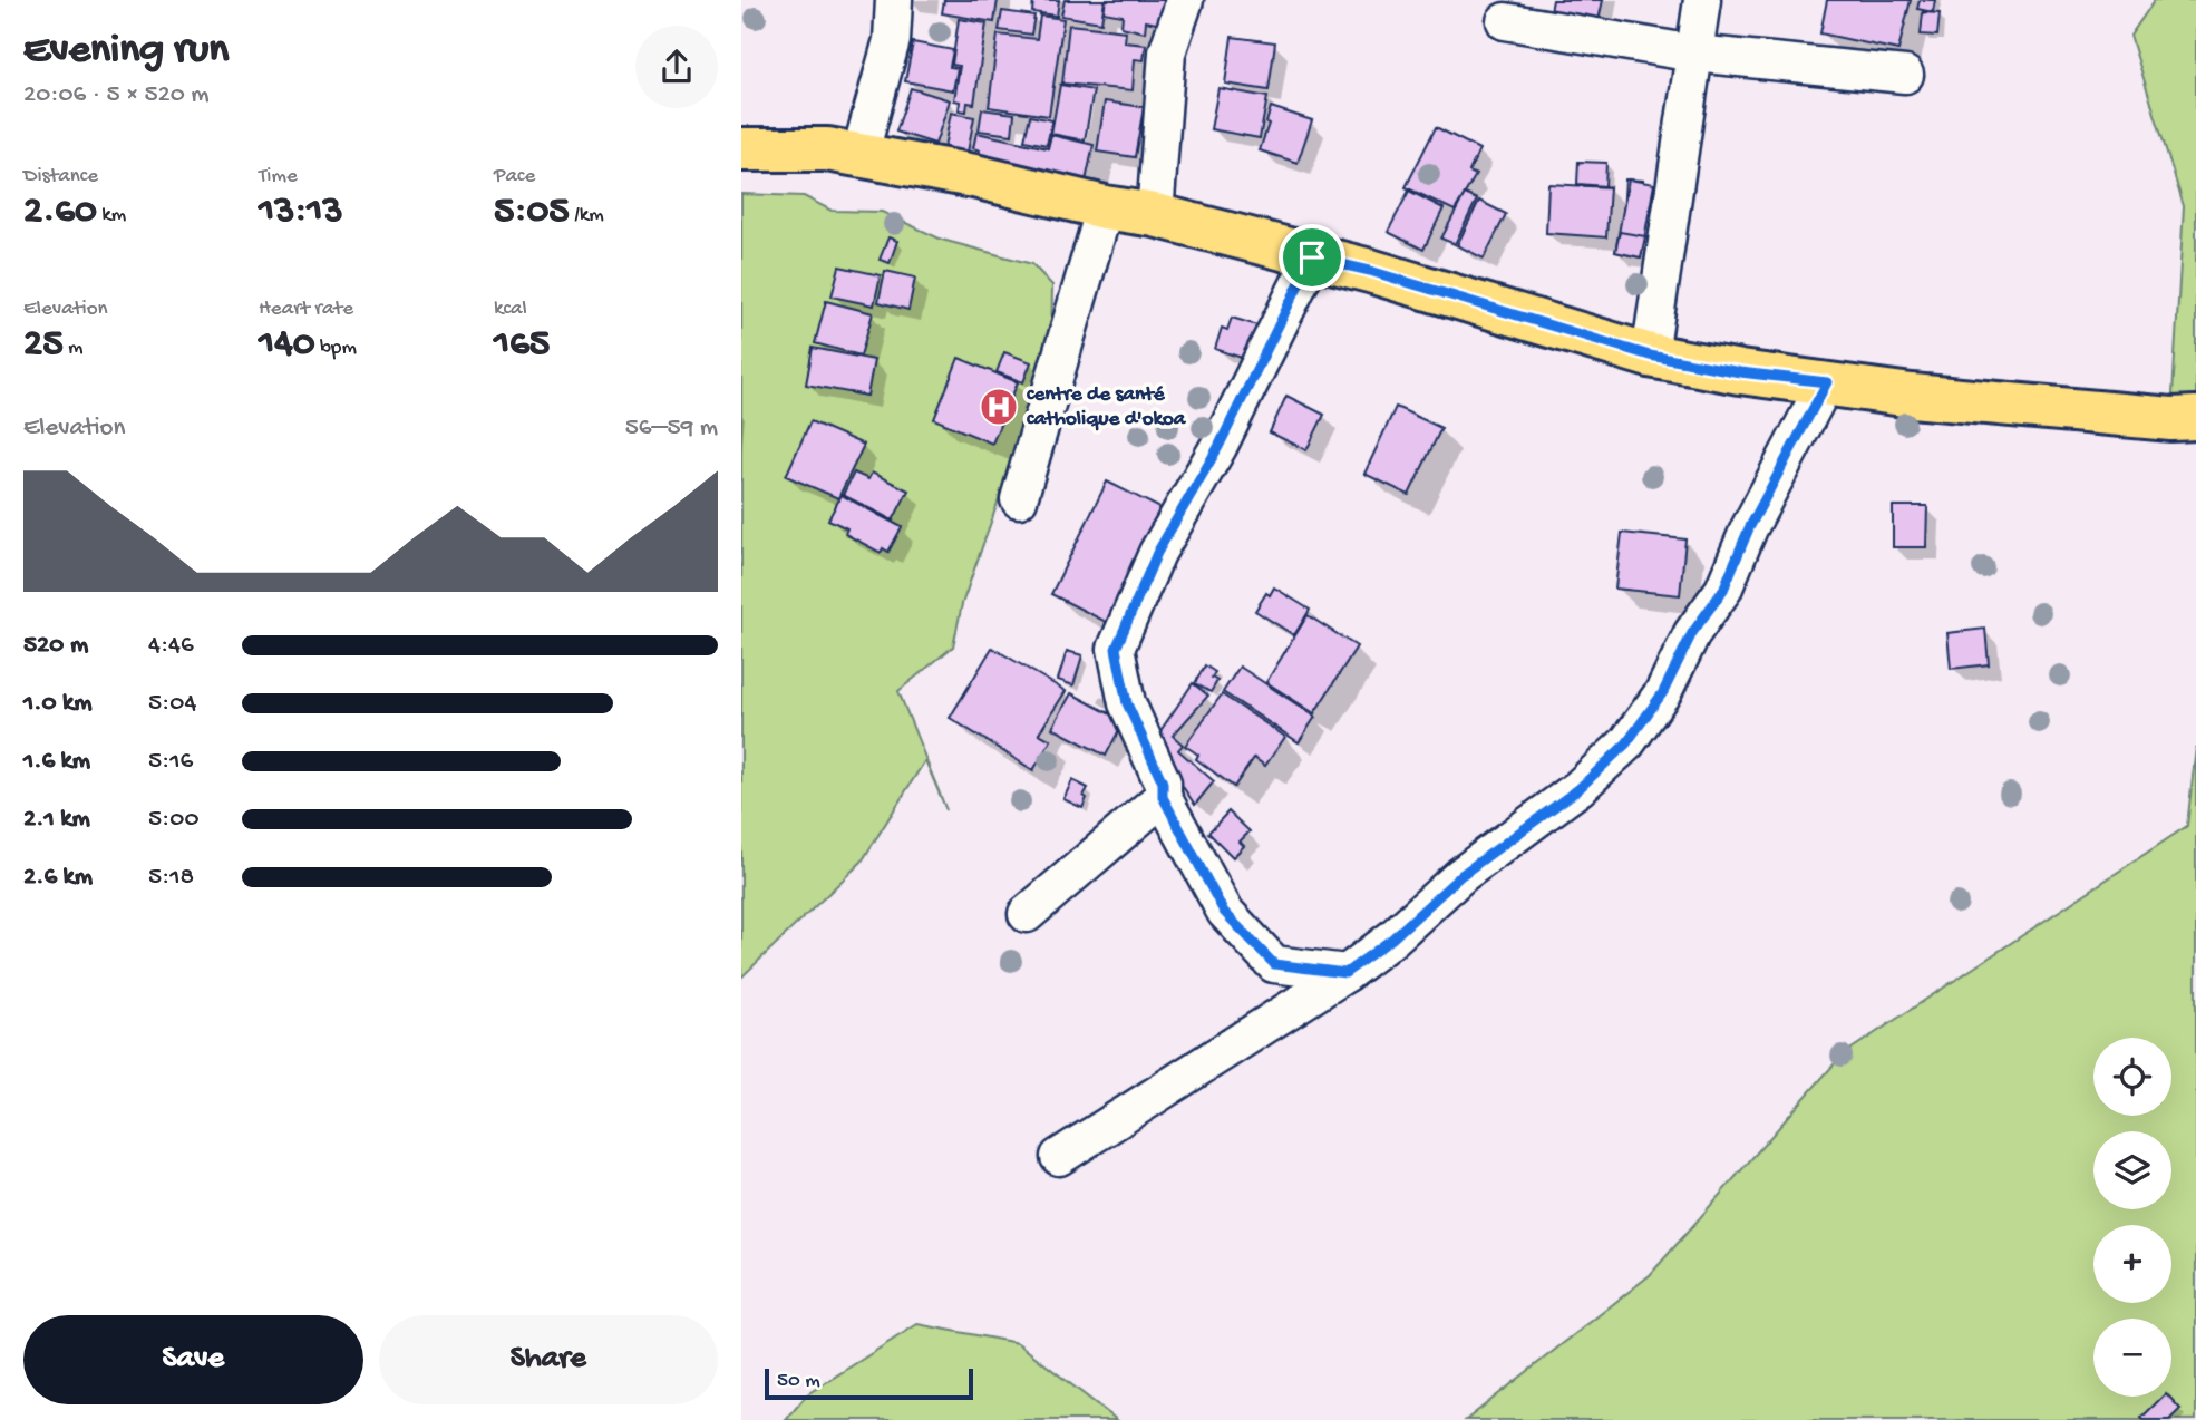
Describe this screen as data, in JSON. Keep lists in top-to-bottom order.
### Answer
{
  "places": {
    "hospital": ["centre de santé catholique d'okoa"]
  },
  "scale_bar": "50 m",
  "page": {
    "heading": ["Evening run", "20:06 · 5 × 520 m"],
    "stats": [
      ["Distance", "2.60 km"],
      ["Time", "13:13"],
      ["Pace", "5:05 /km"],
      ["Elevation", "25 m"],
      ["Heart rate", "140 bpm"],
      ["kcal", "165"]
    ],
    "chart": ["Elevation", "56–59 m"],
    "list": [
      {
        "name": "520 m",
        "note": "4:46"
      },
      {
        "name": "1.0 km",
        "note": "5:04"
      },
      {
        "name": "1.6 km",
        "note": "5:16"
      },
      {
        "name": "2.1 km",
        "note": "5:00"
      },
      {
        "name": "2.6 km",
        "note": "5:18"
      }
    ],
    "map_buttons": ["+", "−"],
    "buttons": ["Save", "Share"],
    "scale": "50 m"
  }
}
